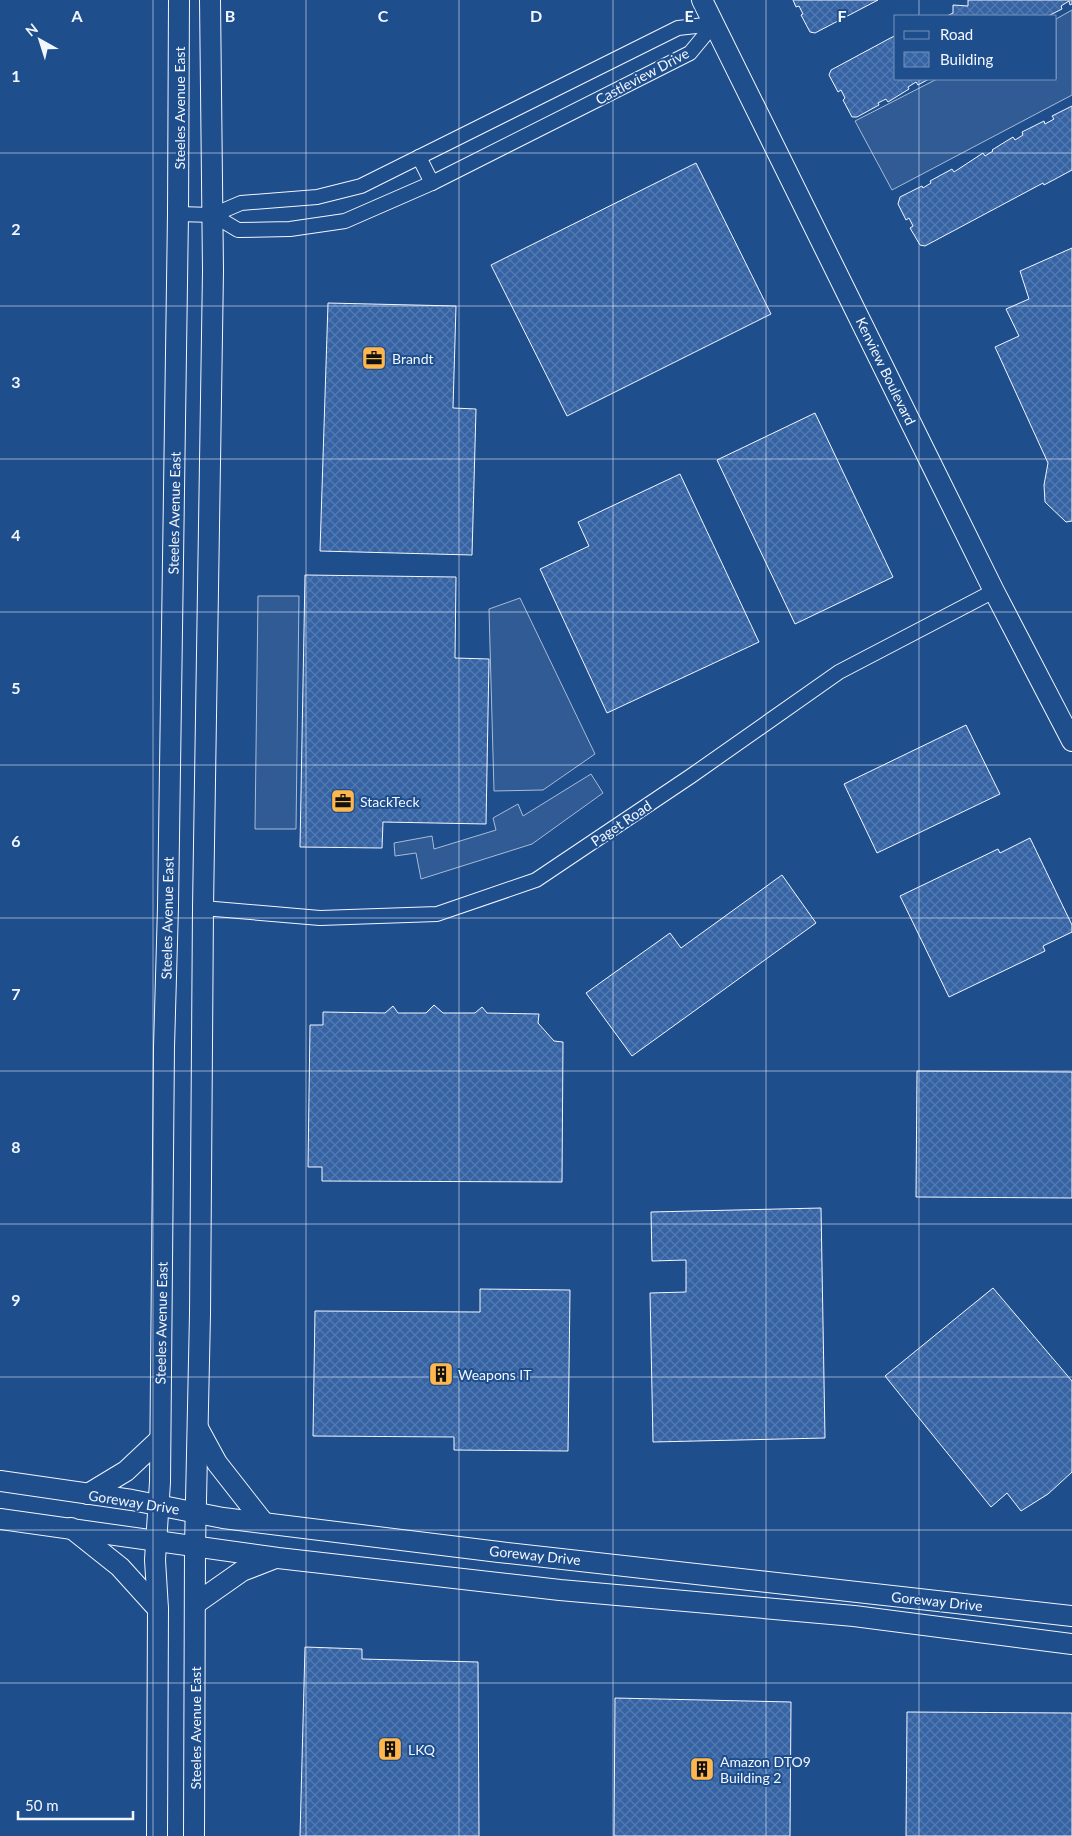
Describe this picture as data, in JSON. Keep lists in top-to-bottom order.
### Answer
{
  "streets": {
    "main road": ["Steeles Avenue East", "Kenview Boulevard", "Goreway Drive"],
    "street": ["Castleview Drive", "Paget Road"]
  },
  "crossings": [
    ["Castleview Drive", "Steeles Avenue East"],
    ["Castleview Drive", "Kenview Boulevard"],
    ["Steeles Avenue East", "Paget Road"],
    ["Steeles Avenue East", "Goreway Drive"],
    ["Kenview Boulevard", "Paget Road"]
  ],
  "places": {
    "office": ["Brandt", "StackTeck"],
    "building": ["Weapons IT", "LKQ", "Amazon DTO9 Building 2"]
  },
  "legend": ["Road", "Building"],
  "scale_bar": "50 m",
  "north": "top left",
  "grid": {
    "columns": [
      "A",
      "B",
      "C",
      "D",
      "E",
      "F"
    ],
    "rows": [
      "1",
      "2",
      "3",
      "4",
      "5",
      "6",
      "7",
      "8",
      "9"
    ]
  }
}
